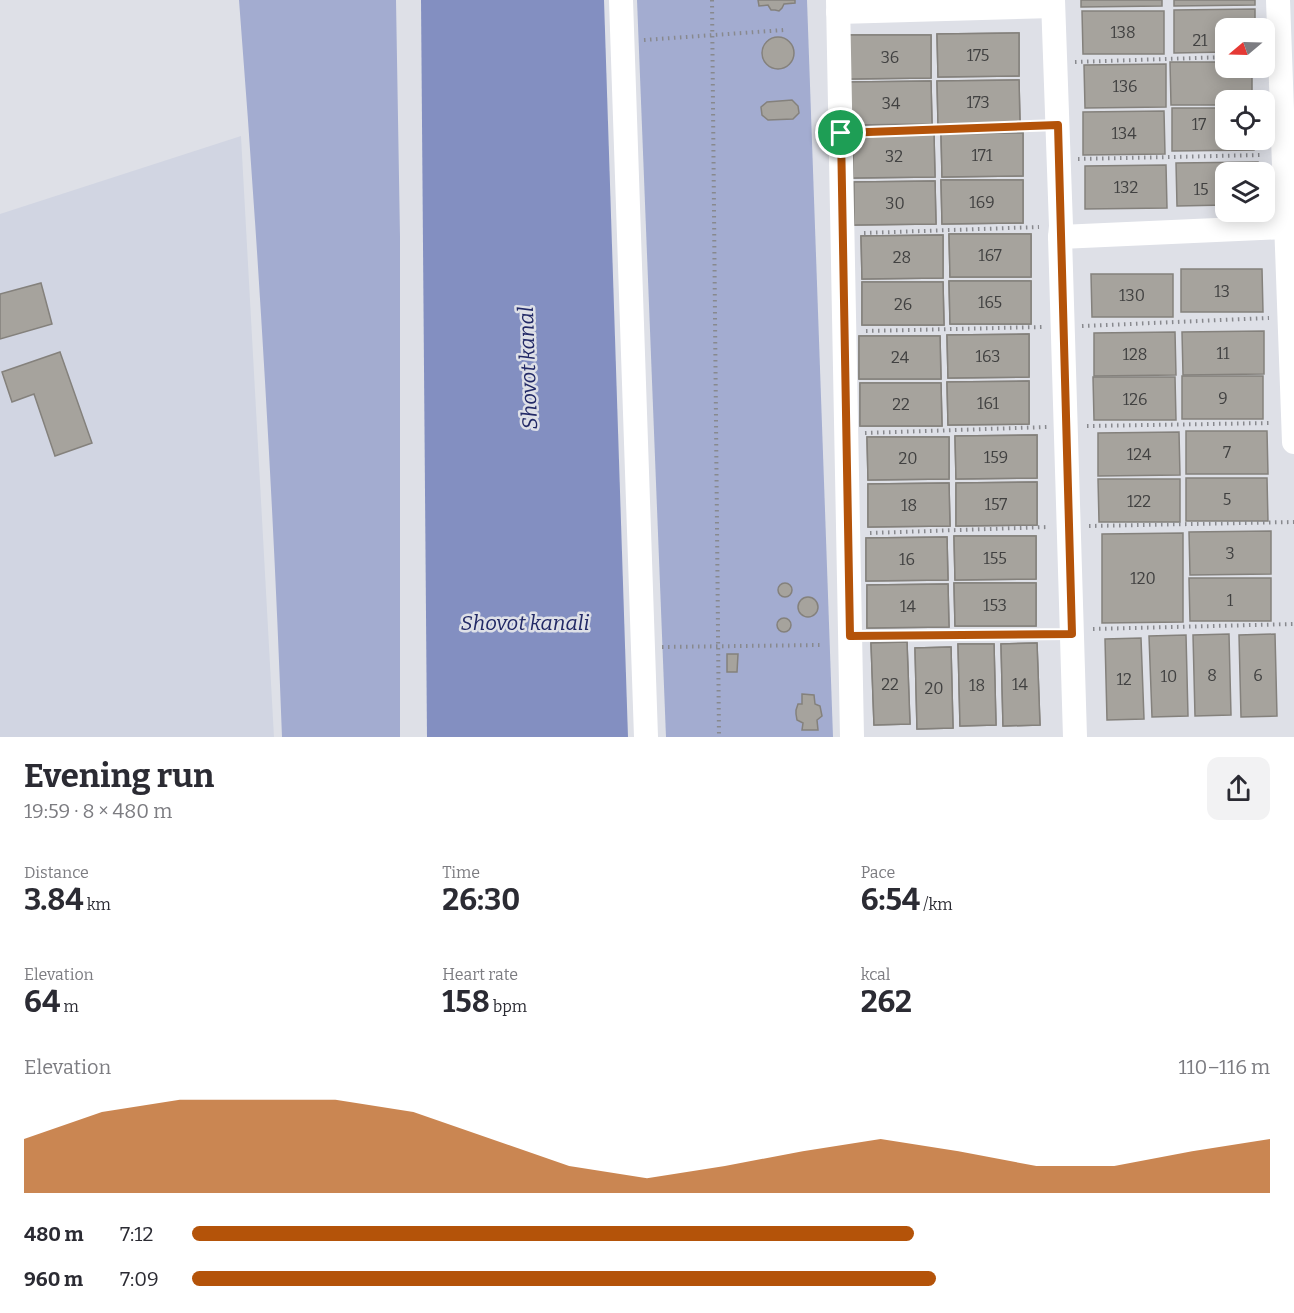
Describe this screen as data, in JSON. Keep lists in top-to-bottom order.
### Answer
{
  "water": ["Shovot kanal", "Shovot kanali"],
  "house_numbers": [
    "138",
    "21",
    "175",
    "36",
    "136",
    "173",
    "34",
    "17",
    "134",
    "171",
    "32",
    "132",
    "15",
    "169",
    "30",
    "167",
    "28",
    "13",
    "130",
    "165",
    "26",
    "11",
    "128",
    "163",
    "24",
    "9",
    "126",
    "161",
    "22",
    "7",
    "124",
    "159",
    "20",
    "5",
    "122",
    "157",
    "18",
    "3",
    "155",
    "16",
    "120",
    "1",
    "153",
    "14",
    "8",
    "6",
    "10",
    "12",
    "22",
    "14",
    "18",
    "20"
  ],
  "north": "left",
  "page": {
    "heading": ["Evening run", "19:59 · 8 × 480 m"],
    "stats": [
      ["Distance", "3.84 km"],
      ["Time", "26:30"],
      ["Pace", "6:54 /km"],
      ["Elevation", "64 m"],
      ["Heart rate", "158 bpm"],
      ["kcal", "262"]
    ],
    "chart": ["Elevation", "110–116 m"],
    "list": [
      {
        "name": "480 m",
        "note": "7:12"
      },
      {
        "name": "960 m",
        "note": "7:09"
      }
    ]
  }
}
